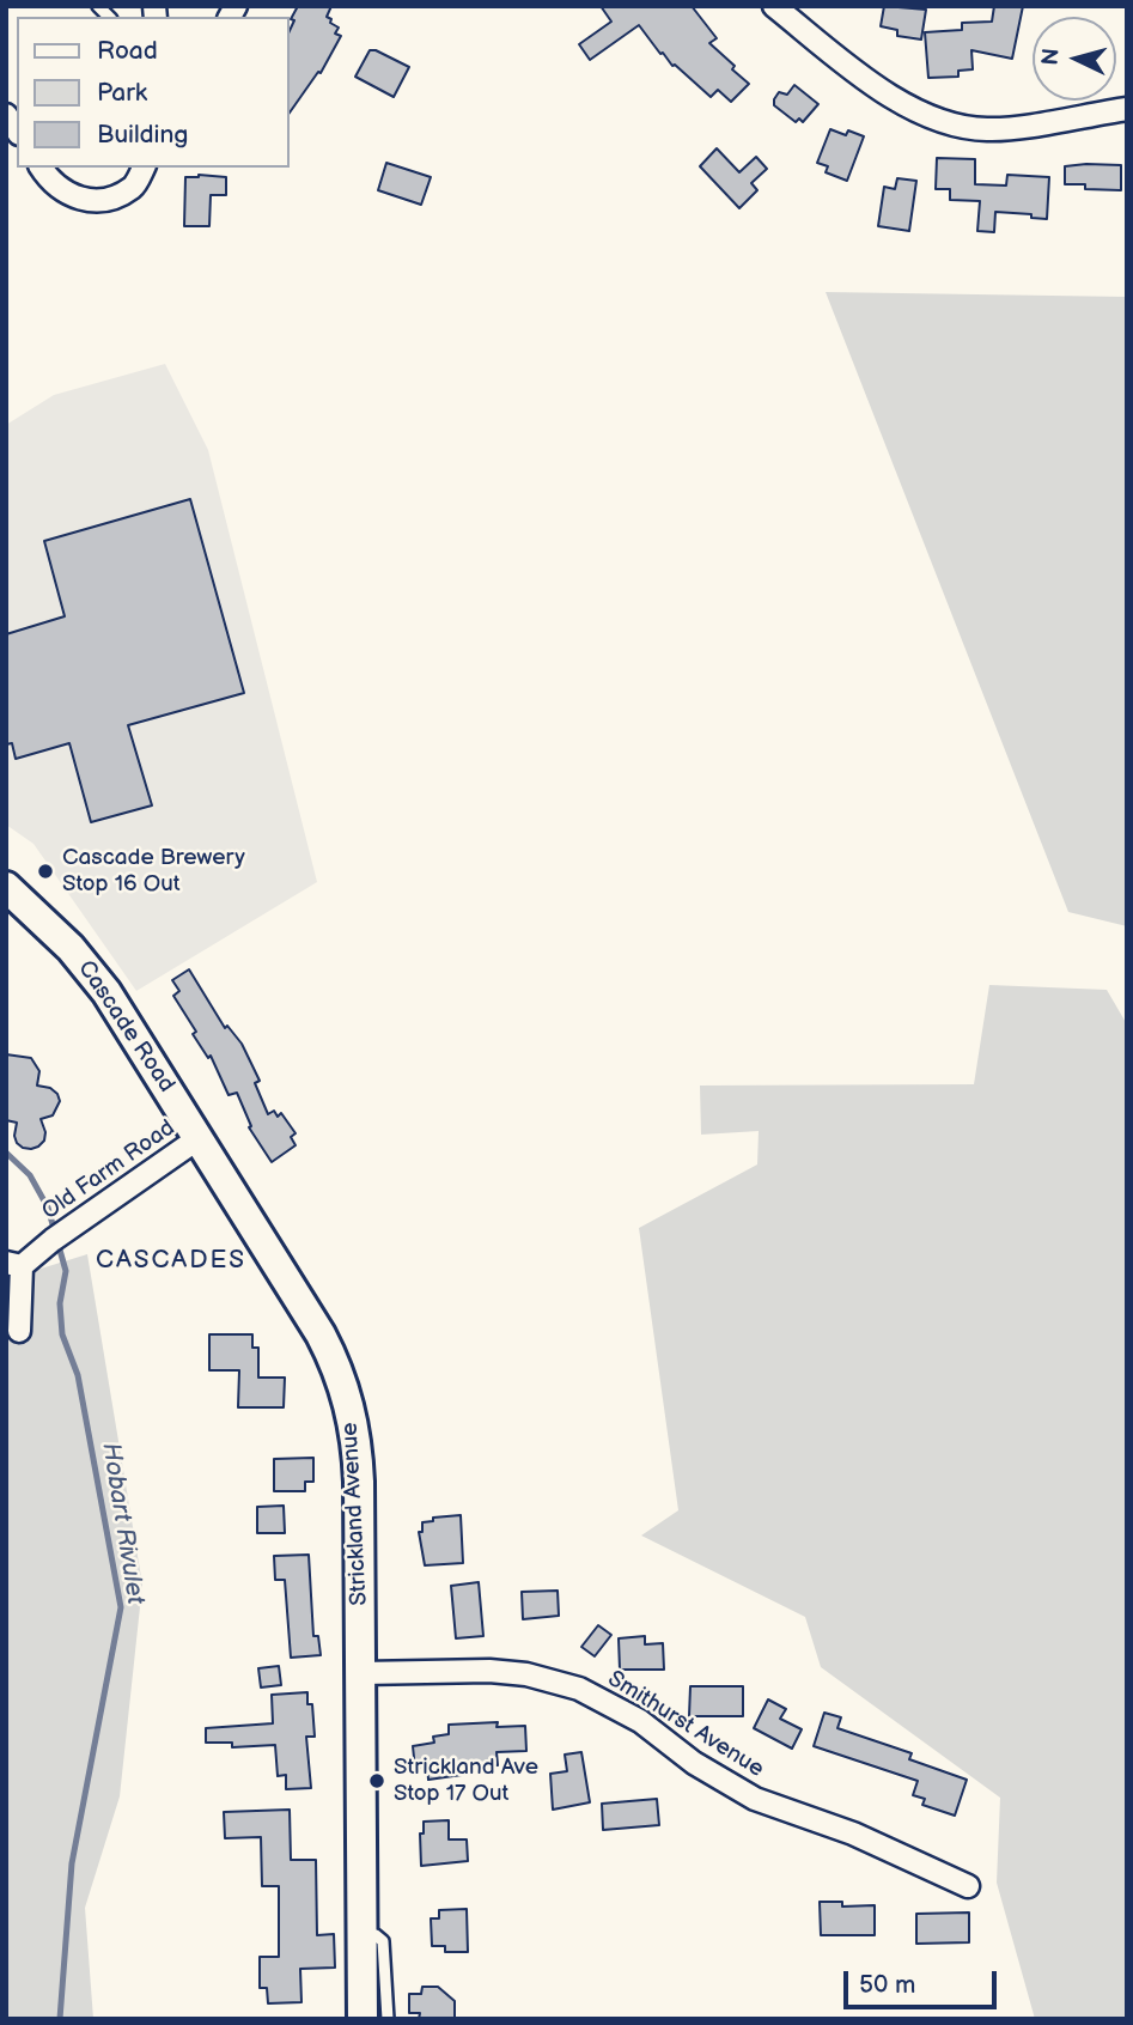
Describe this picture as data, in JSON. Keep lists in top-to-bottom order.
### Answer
{
  "streets": {
    "street": [
      "Cascade Road",
      "Old Farm Road",
      "Strickland Avenue",
      "Smithurst Avenue"
    ]
  },
  "crossings": [
    ["Cascade Road", "Old Farm Road"],
    ["Cascade Road", "Strickland Avenue"],
    ["Old Farm Road", "Strickland Avenue"],
    ["Strickland Avenue", "Smithurst Avenue"]
  ],
  "districts": ["CASCADES"],
  "water": ["Hobart Rivulet"],
  "places": ["Cascade Brewery Stop 16 Out", "Strickland Ave Stop 17 Out"],
  "legend": ["Road", "Park", "Building"],
  "scale_bar": "50 m",
  "north": "left"
}
